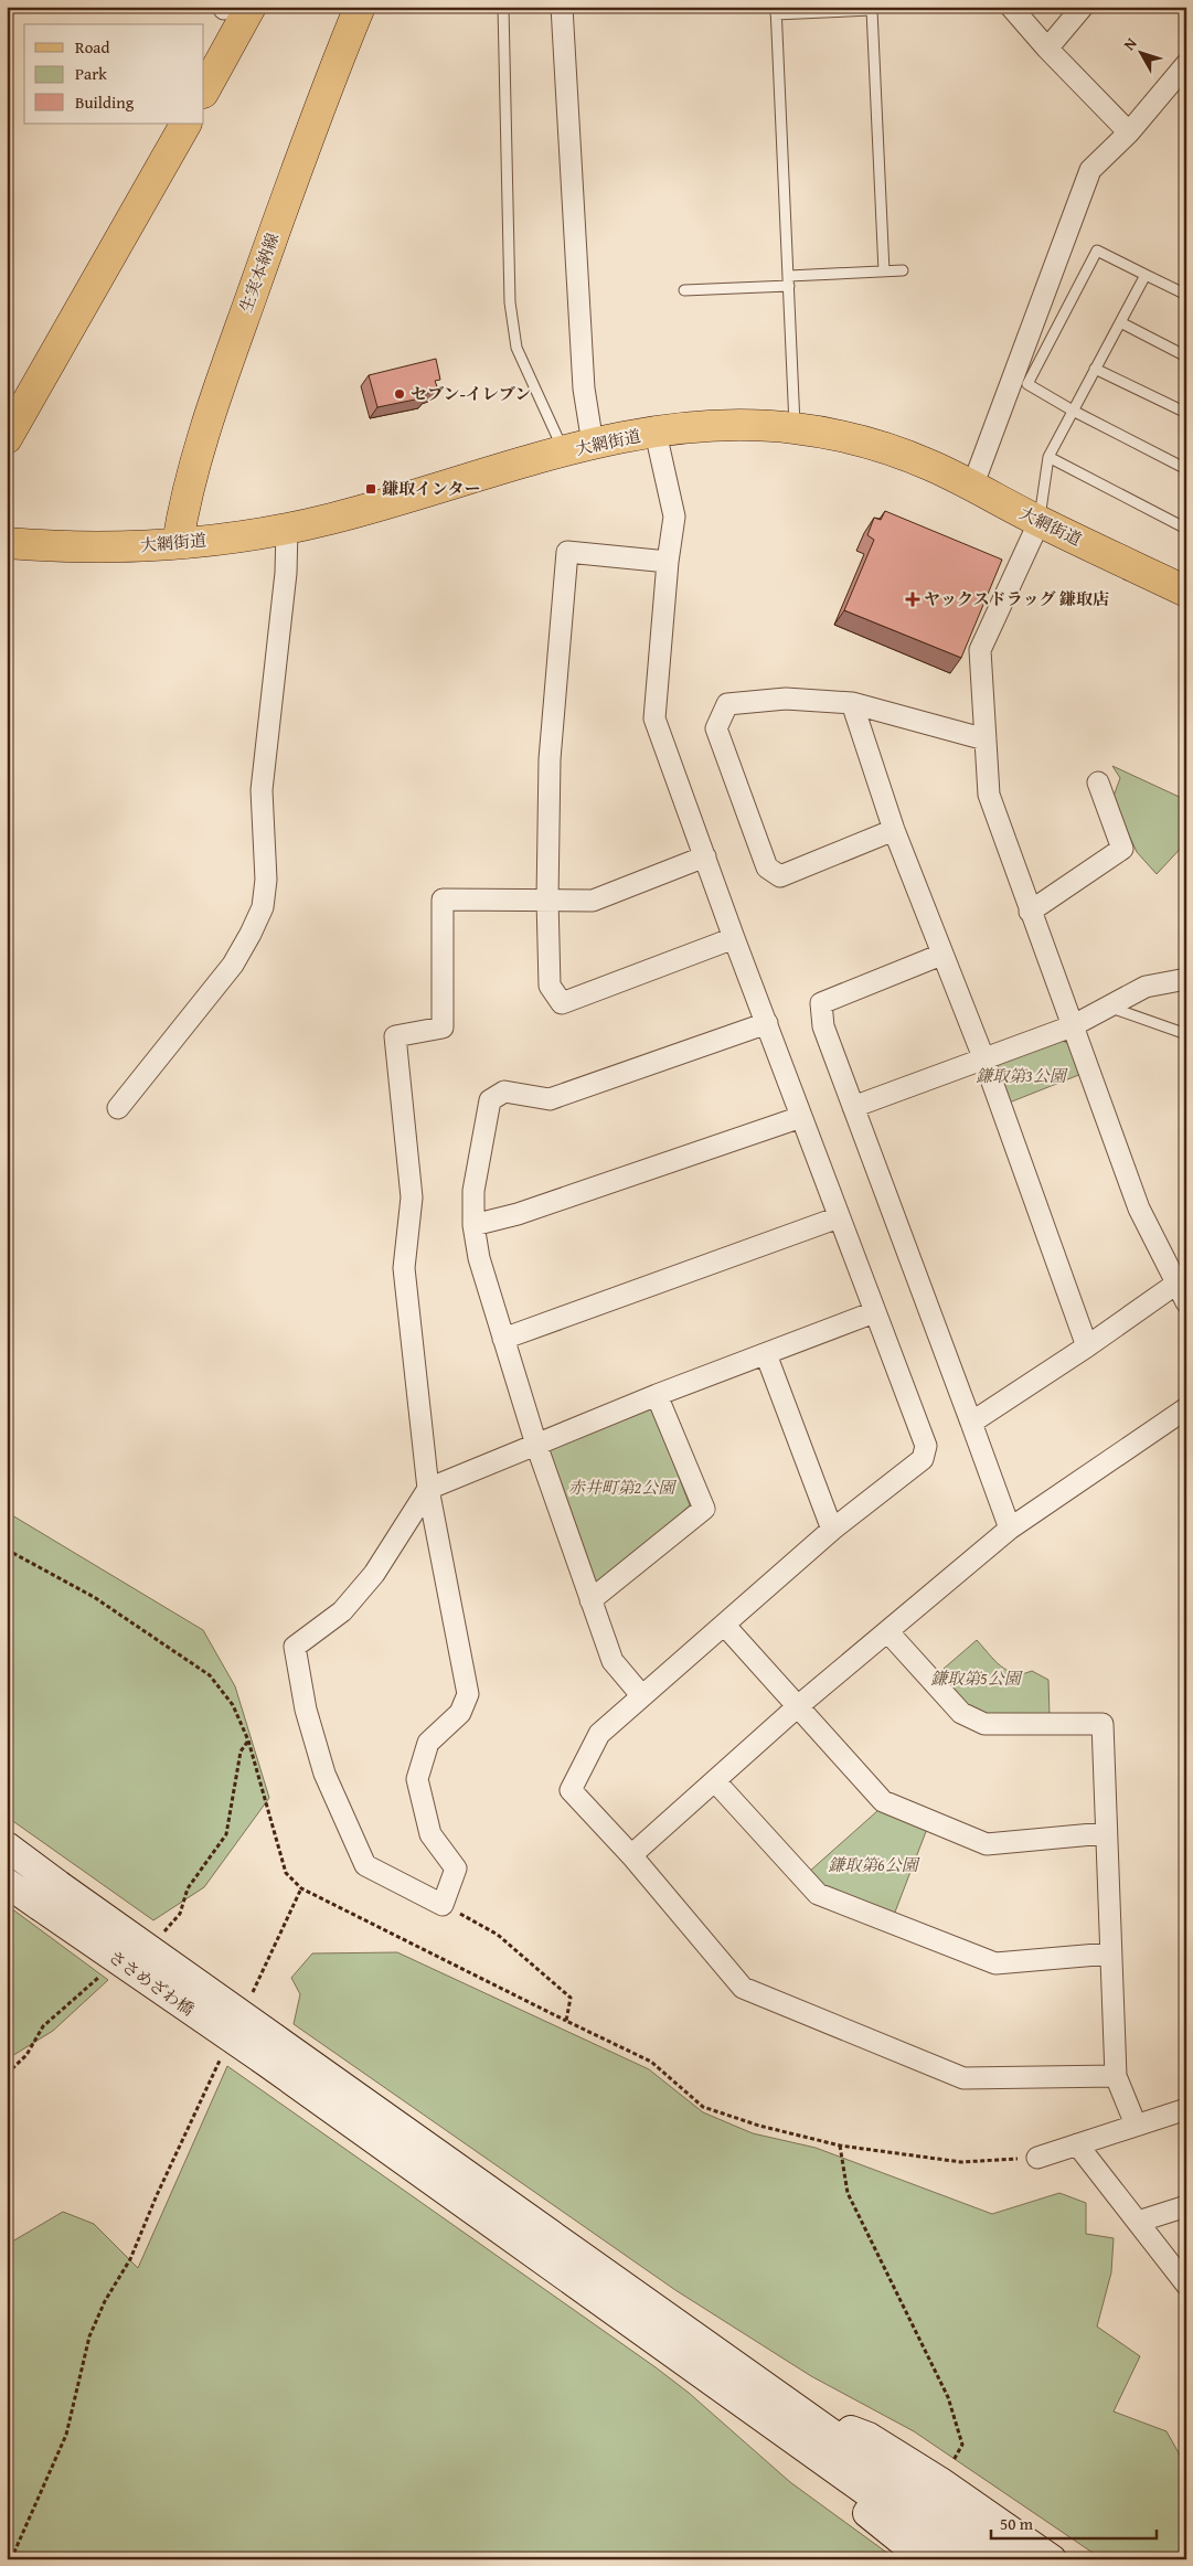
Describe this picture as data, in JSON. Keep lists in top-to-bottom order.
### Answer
{
  "streets": {
    "main road": ["生実本納線", "大網街道"],
    "street": ["ささめざわ橋"]
  },
  "crossings": [
    ["生実本納線", "大網街道"]
  ],
  "parks": [
    "鎌取第3公園",
    "赤井町第2公園",
    "鎌取第5公園",
    "鎌取第6公園"
  ],
  "places": {
    "other": ["セブン-イレブン"],
    "transit": ["鎌取インター"],
    "health": ["ヤックスドラッグ 鎌取店"]
  },
  "legend": ["Road", "Park", "Building"],
  "scale_bar": "50 m",
  "north": "top left"
}
